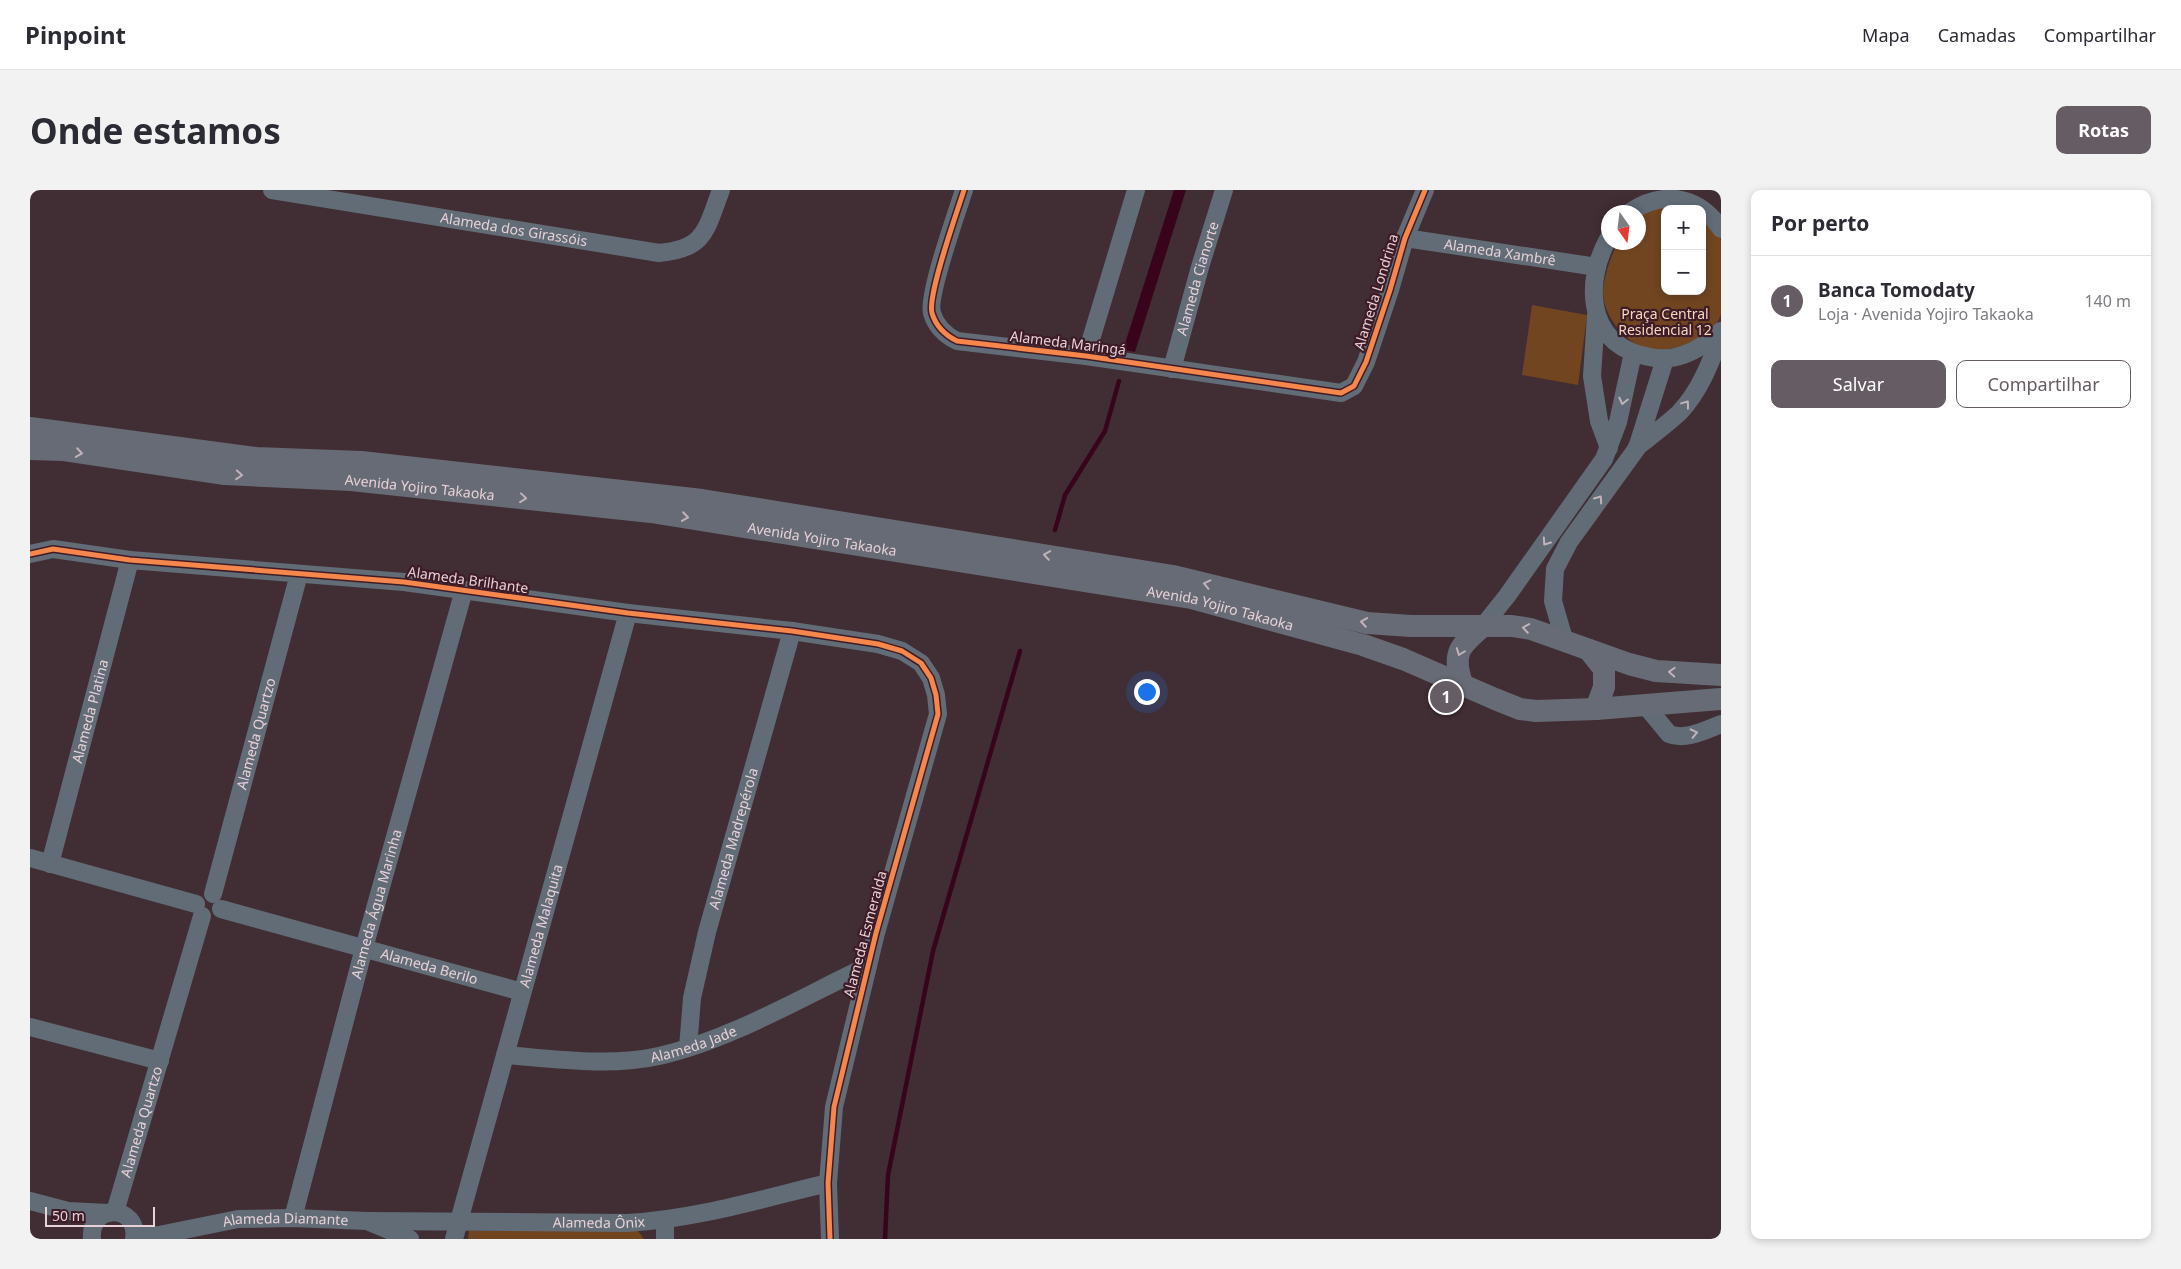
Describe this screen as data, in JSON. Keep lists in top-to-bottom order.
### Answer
{
  "streets": {
    "main road": ["Avenida Yojiro Takaoka"],
    "street": [
      "Alameda dos Girassóis",
      "Alameda Xambrê",
      "Alameda Cianorte",
      "Alameda Londrina",
      "Alameda Maringá",
      "Alameda Brilhante",
      "Alameda Platina",
      "Alameda Quartzo",
      "Alameda Madrepérola",
      "Alameda Água Marinha",
      "Alameda Malaquita",
      "Alameda Esmeralda",
      "Alameda Berilo",
      "Alameda Jade",
      "Alameda Diamante",
      "Alameda Ônix"
    ]
  },
  "crossings": [
    ["Alameda Xambrê", "Alameda Londrina"],
    ["Alameda Cianorte", "Alameda Maringá"],
    ["Alameda Londrina", "Alameda Maringá"],
    ["Alameda Brilhante", "Alameda Platina"],
    ["Alameda Brilhante", "Alameda Quartzo"],
    ["Alameda Brilhante", "Alameda Madrepérola"],
    ["Alameda Brilhante", "Alameda Água Marinha"],
    ["Alameda Brilhante", "Alameda Malaquita"],
    ["Alameda Brilhante", "Alameda Esmeralda"],
    ["Alameda Quartzo", "Alameda Berilo"],
    ["Alameda Quartzo", "Alameda Diamante"],
    ["Alameda Madrepérola", "Alameda Jade"],
    ["Alameda Água Marinha", "Alameda Berilo"],
    ["Alameda Água Marinha", "Alameda Diamante"],
    ["Alameda Malaquita", "Alameda Berilo"],
    ["Alameda Malaquita", "Alameda Jade"],
    ["Alameda Malaquita", "Alameda Ônix"],
    ["Alameda Esmeralda", "Alameda Jade"],
    ["Alameda Esmeralda", "Alameda Ônix"],
    ["Alameda Diamante", "Alameda Ônix"]
  ],
  "parks": ["Praça Central Residencial 12"],
  "scale_bar": "50 m",
  "north": "bottom",
  "page": {
    "header": "Pinpoint",
    "nav": ["Mapa", "Camadas", "Compartilhar"],
    "buttons": [
      "Rotas",
      ["Salvar", "Compartilhar"]
    ],
    "title": "Onde estamos",
    "heading": "Por perto",
    "map_buttons": ["+", "−"],
    "list": [
      {
        "mark": "1",
        "name": "Banca Tomodaty",
        "note": "Loja · Avenida Yojiro Takaoka",
        "value": "140 m"
      }
    ],
    "pins": "1",
    "scale": "50 m"
  }
}
